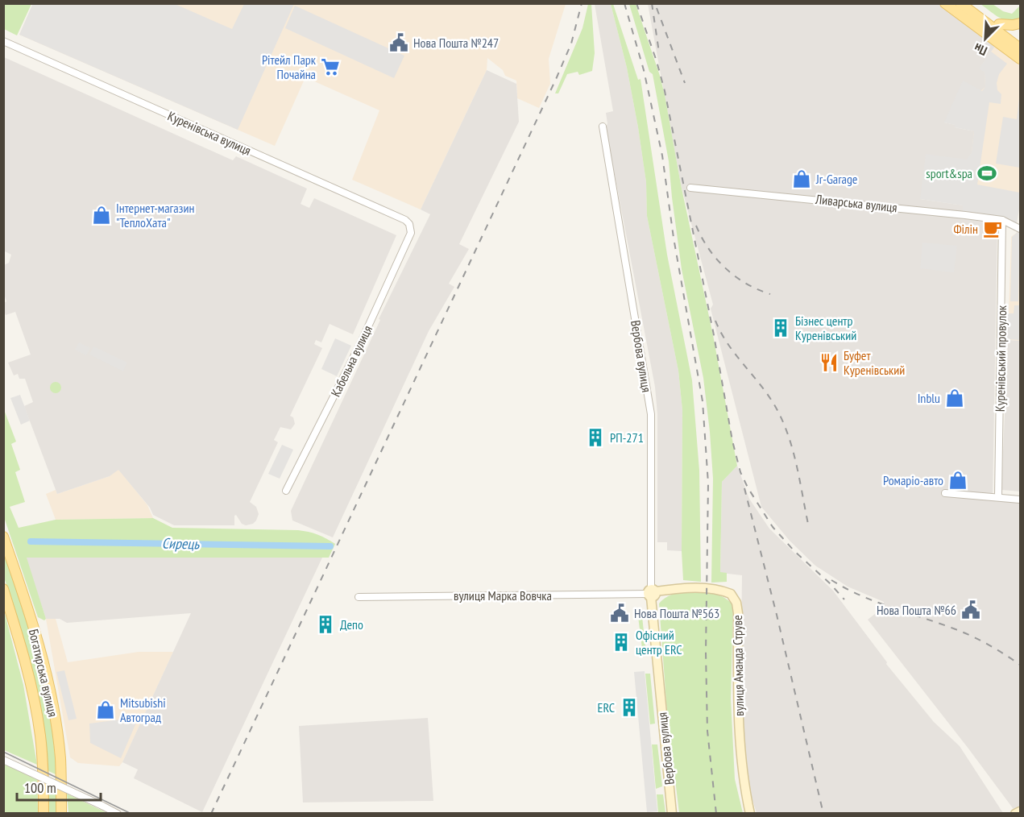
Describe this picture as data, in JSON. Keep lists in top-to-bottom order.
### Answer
{
  "streets": {
    "main road": ["Вербова вулиця", "вулиця Аманда Струве", "Богатирська вулиця"],
    "street": [
      "Куренівська вулиця",
      "Ливарська вулиця",
      "Куренівський провулок",
      "Кабельна вулиця",
      "вулиця Марка Вовчка"
    ]
  },
  "crossings": [
    ["Куренівська вулиця", "Кабельна вулиця"],
    ["Ливарська вулиця", "Куренівський провулок"],
    ["Вербова вулиця", "вулиця Марка Вовчка"],
    ["Вербова вулиця", "вулиця Аманда Струве"],
    ["вулиця Марка Вовчка", "вулиця Аманда Струве"]
  ],
  "water": ["Сирець"],
  "places": {
    "public building": ["Нова Пошта №247", "Нова Пошта №66", "Нова Пошта №563"],
    "supermarket": ["Рітейл Парк Почайна"],
    "sports": ["sport&spa"],
    "shop": [
      "Jr-Garage",
      "Інтернет-магазин \"ТеплоХата\"",
      "Inblu",
      "Ромаріо-авто",
      "Mitsubishi Автоград"
    ],
    "cafe": ["Філін"],
    "building": [
      "Бізнес центр Куренівський",
      "РП-271",
      "Депо",
      "Офісний центр ERC",
      "ERC"
    ],
    "restaurant": ["Буфет Куренівський"]
  },
  "scale_bar": "100 m",
  "north": "bottom left"
}
